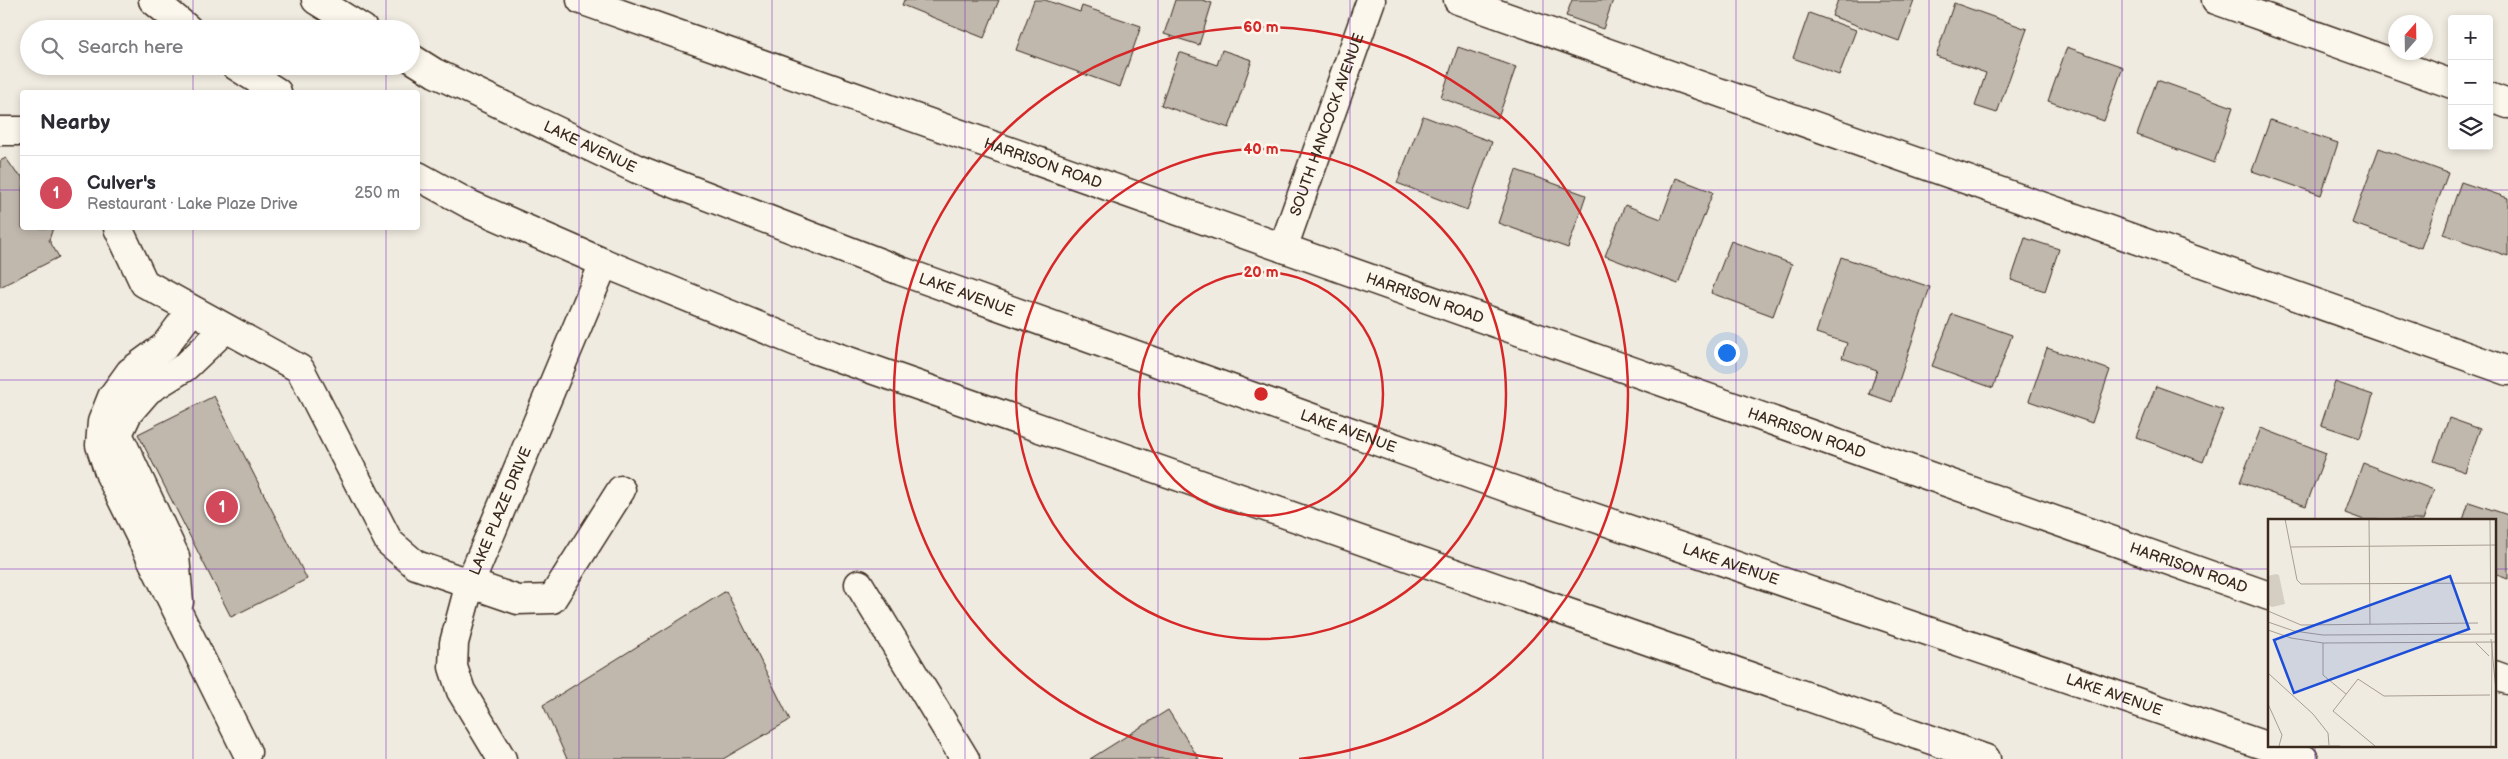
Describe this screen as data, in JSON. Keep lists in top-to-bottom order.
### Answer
{
  "streets": {
    "main road": [
      "SOUTH HANCOCK AVENUE",
      "LAKE AVENUE",
      "HARRISON ROAD",
      "LAKE PLAZE DRIVE"
    ]
  },
  "crossings": [
    ["SOUTH HANCOCK AVENUE", "HARRISON ROAD"]
  ],
  "north": "top",
  "page": {
    "map_buttons": ["+", "−"],
    "search": "Search here",
    "heading": "Nearby",
    "list": [
      {
        "mark": "1",
        "name": "Culver's",
        "note": "Restaurant · Lake Plaze Drive",
        "value": "250 m"
      }
    ],
    "pins": "1"
  },
  "rings": ["60 m", "40 m", "20 m"]
}
